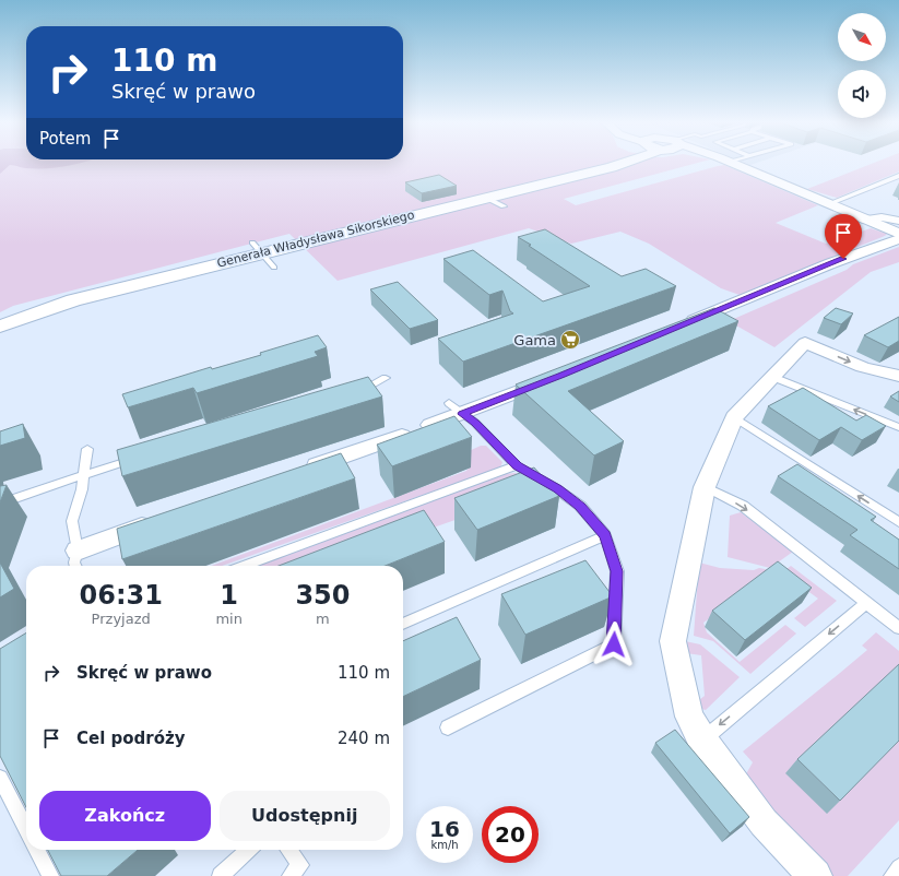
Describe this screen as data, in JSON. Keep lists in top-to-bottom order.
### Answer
{
  "streets": {
    "street": ["Generała Władysława Sikorskiego"]
  },
  "places": {
    "supermarket": ["Gama"]
  },
  "north": "bottom right",
  "page": {
    "turn": ["110 m", "Skręć w prawo"],
    "then": "Potem",
    "eta": [
      "06:31",
      "Przyjazd",
      "1",
      "min",
      "350",
      "m"
    ],
    "list": [
      {
        "name": "Skręć w prawo",
        "value": "110 m"
      },
      {
        "name": "Cel podróży",
        "value": "240 m"
      }
    ],
    "buttons": ["Zakończ", "Udostępnij"],
    "speed": "16 km/h",
    "limit": "20"
  }
}
